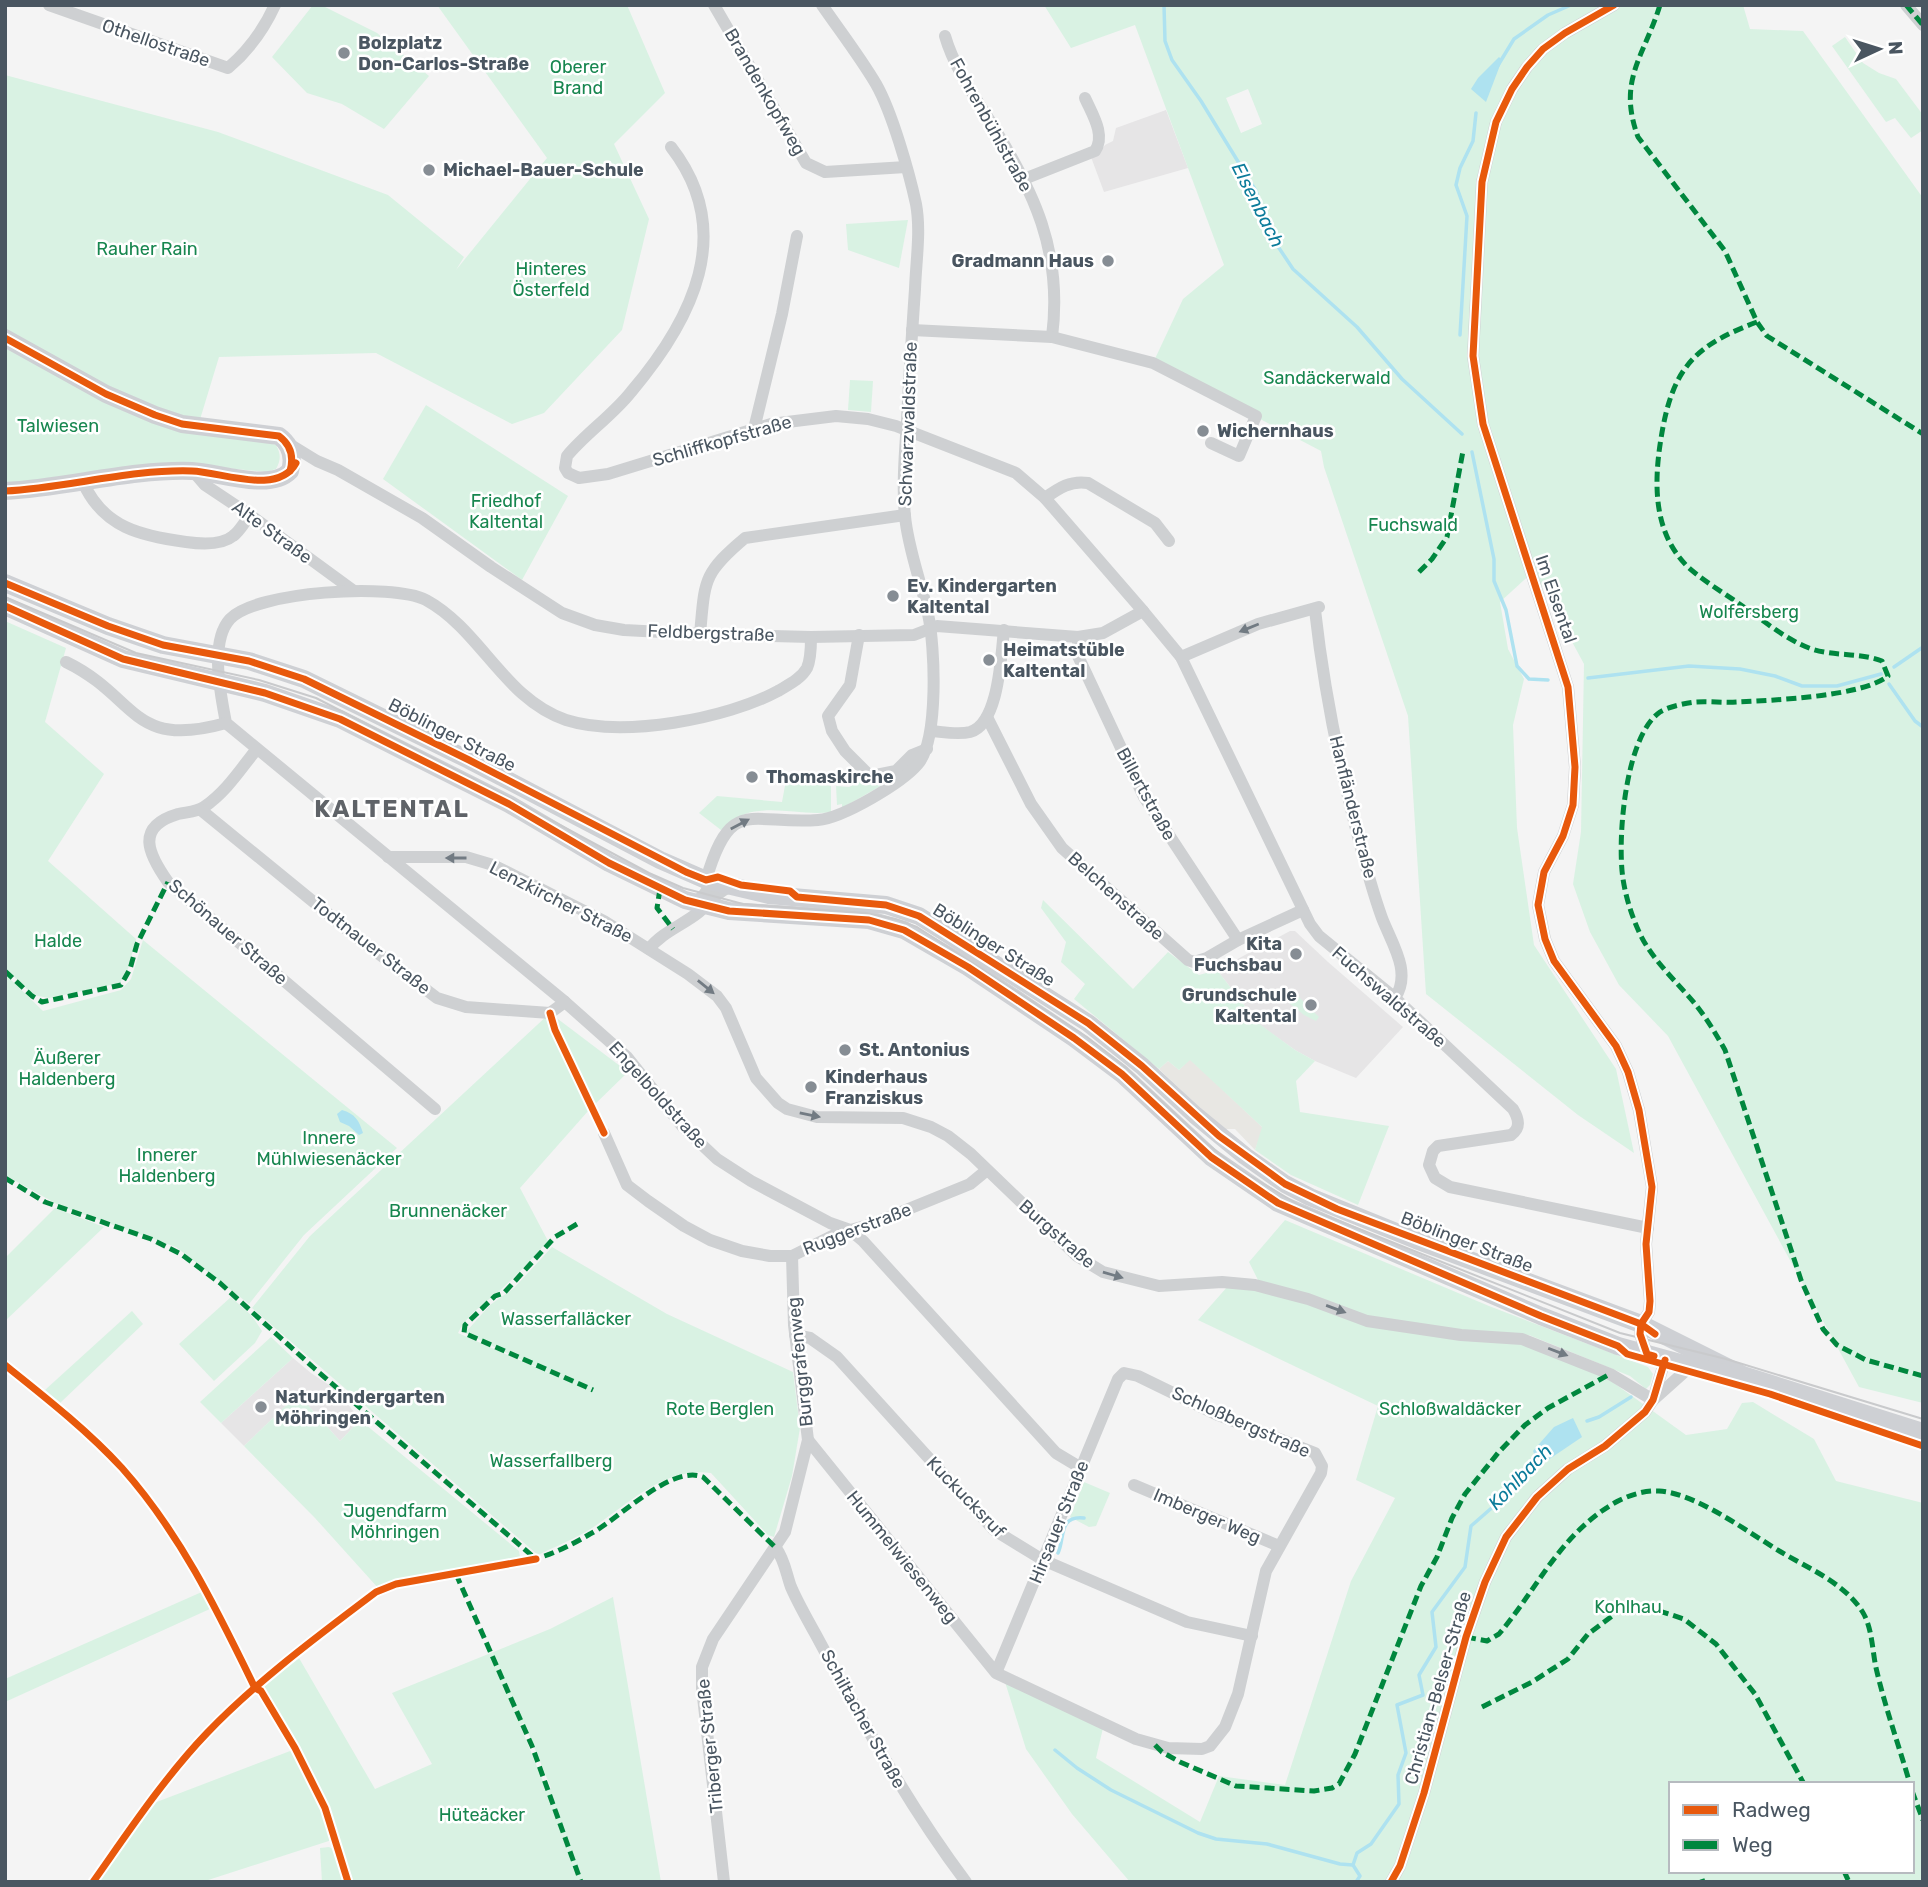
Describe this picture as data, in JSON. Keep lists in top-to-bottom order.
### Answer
{
  "streets": {
    "main road": ["Böblinger Straße"],
    "street": [
      "Othellostraße",
      "Brandenkopfweg",
      "Fohrenbühlstraße",
      "Schwarzwaldstraße",
      "Schliffkopfstraße",
      "Alte Straße",
      "Im Elsental",
      "Feldbergstraße",
      "Billertstraße",
      "Hanfländerstraße",
      "Belchenstraße",
      "Lenzkircher Straße",
      "Schönauer Straße",
      "Todtnauer Straße",
      "Fuchswaldstraße",
      "Engelboldstraße",
      "Ruggerstraße",
      "Burgstraße",
      "Burggrafenweg",
      "Schloßbergstraße",
      "Kuckucksruf",
      "Imberger Weg",
      "Hirsauer Straße",
      "Hummelwiesenweg",
      "Christian-Belser-Straße",
      "Schiltacher Straße",
      "Triberger Straße"
    ]
  },
  "crossings": [
    ["Brandenkopfweg", "Schwarzwaldstraße"],
    ["Schwarzwaldstraße", "Schliffkopfstraße"],
    ["Schwarzwaldstraße", "Feldbergstraße"],
    ["Schwarzwaldstraße", "Böblinger Straße"],
    ["Schwarzwaldstraße", "Fuchswaldstraße"],
    ["Schliffkopfstraße", "Fuchswaldstraße"],
    ["Im Elsental", "Fuchswaldstraße"],
    ["Feldbergstraße", "Billertstraße"],
    ["Feldbergstraße", "Fuchswaldstraße"],
    ["Böblinger Straße", "Christian-Belser-Straße"],
    ["Billertstraße", "Belchenstraße"],
    ["Hanfländerstraße", "Fuchswaldstraße"],
    ["Belchenstraße", "Fuchswaldstraße"],
    ["Lenzkircher Straße", "Engelboldstraße"],
    ["Lenzkircher Straße", "Burgstraße"],
    ["Schönauer Straße", "Todtnauer Straße"],
    ["Schönauer Straße", "Engelboldstraße"],
    ["Todtnauer Straße", "Engelboldstraße"],
    ["Engelboldstraße", "Ruggerstraße"],
    ["Engelboldstraße", "Hirsauer Straße"],
    ["Ruggerstraße", "Burgstraße"],
    ["Ruggerstraße", "Burggrafenweg"],
    ["Burgstraße", "Christian-Belser-Straße"],
    ["Burggrafenweg", "Kuckucksruf"],
    ["Burggrafenweg", "Hummelwiesenweg"],
    ["Burggrafenweg", "Schiltacher Straße"],
    ["Burggrafenweg", "Triberger Straße"],
    ["Schloßbergstraße", "Kuckucksruf"],
    ["Schloßbergstraße", "Imberger Weg"],
    ["Schloßbergstraße", "Hirsauer Straße"],
    ["Schloßbergstraße", "Hummelwiesenweg"],
    ["Kuckucksruf", "Hirsauer Straße"],
    ["Hirsauer Straße", "Hummelwiesenweg"],
    ["Schiltacher Straße", "Triberger Straße"]
  ],
  "one_way": ["Lenzkircher Straße", "Burgstraße"],
  "districts": ["KALTENTAL"],
  "water": ["Elsenbach", "Kohlbach"],
  "parks": [
    "Oberer Brand",
    "Rauher Rain",
    "Hinteres Österfeld",
    "Sandäckerwald",
    "Talwiesen",
    "Friedhof Kaltental",
    "Fuchswald",
    "Wolfersberg",
    "Halde",
    "Äußerer Haldenberg",
    "Innere Mühlwiesenäcker",
    "Innerer Haldenberg",
    "Brunnenäcker",
    "Wasserfalläcker",
    "Rote Berglen",
    "Schloßwaldäcker",
    "Wasserfallberg",
    "Jugendfarm Möhringen",
    "Kohlhau",
    "Hüteäcker"
  ],
  "places": [
    "Bolzplatz Don-Carlos-Straße",
    "Michael-Bauer-Schule",
    "Gradmann Haus",
    "Wichernhaus",
    "Ev. Kindergarten Kaltental",
    "Heimatstüble Kaltental",
    "Thomaskirche",
    "Kita Fuchsbau",
    "Grundschule Kaltental",
    "St. Antonius",
    "Kinderhaus Franziskus",
    "Naturkindergarten Möhringen"
  ],
  "legend": ["Radweg", "Weg"],
  "north": "right"
}
